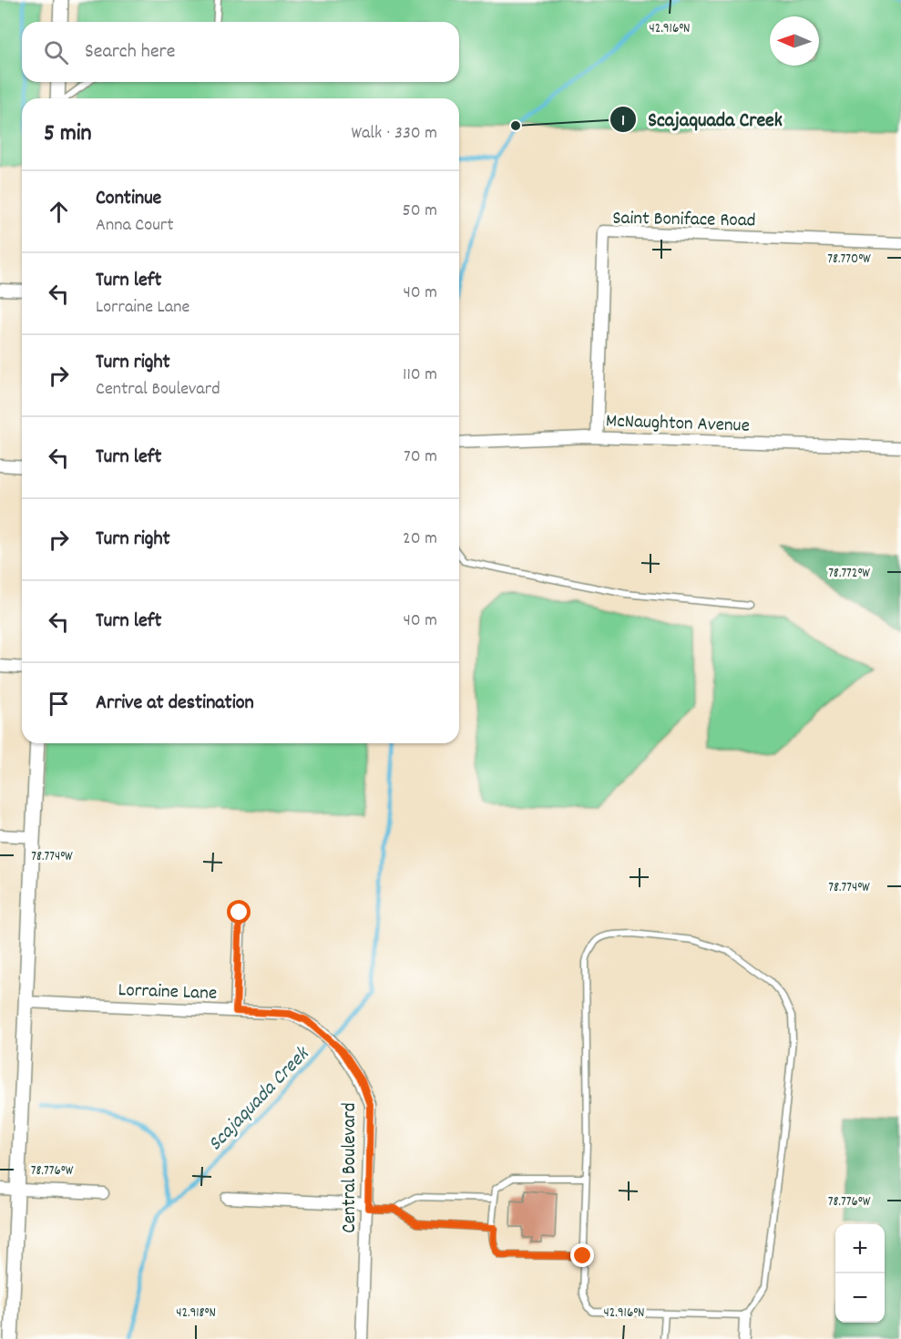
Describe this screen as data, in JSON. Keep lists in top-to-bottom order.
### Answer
{
  "streets": {
    "street": [
      "Saint Boniface Road",
      "McNaughton Avenue",
      "Lorraine Lane",
      "Central Boulevard"
    ]
  },
  "crossings": [
    ["Saint Boniface Road", "McNaughton Avenue"],
    ["Lorraine Lane", "Central Boulevard"]
  ],
  "water": ["Scajaquada Creek"],
  "places": ["Scajaquada Creek"],
  "north": "left",
  "page": {
    "search": "Search here",
    "heading": ["5 min", "Walk · 330 m"],
    "list": [
      ["Continue", "Anna Court", "50 m"],
      ["Turn left", "Lorraine Lane", "40 m"],
      ["Turn right", "Central Boulevard", "110 m"],
      ["Turn left", "70 m"],
      ["Turn right", "20 m"],
      ["Turn left", "40 m"],
      "Arrive at destination"
    ],
    "map_buttons": ["+", "−"]
  },
  "coordinates": [
    "42.916°N",
    "78.770°W",
    "78.772°W",
    "78.774°W",
    "78.776°W",
    "42.918°N"
  ]
}
